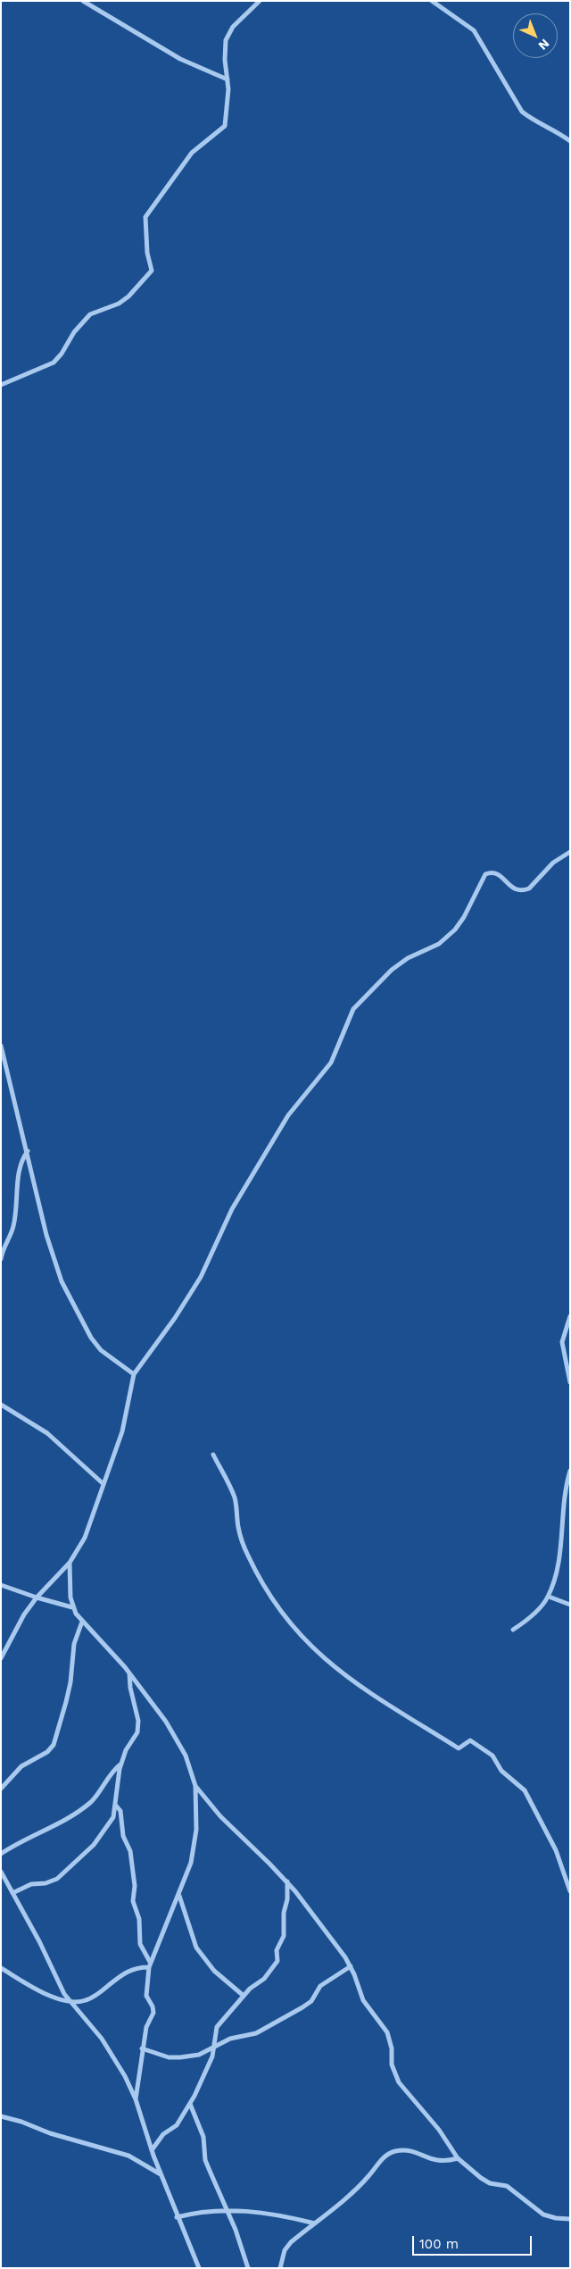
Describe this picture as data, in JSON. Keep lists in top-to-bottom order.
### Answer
{
  "scale_bar": "100 m",
  "north": "bottom right"
}
